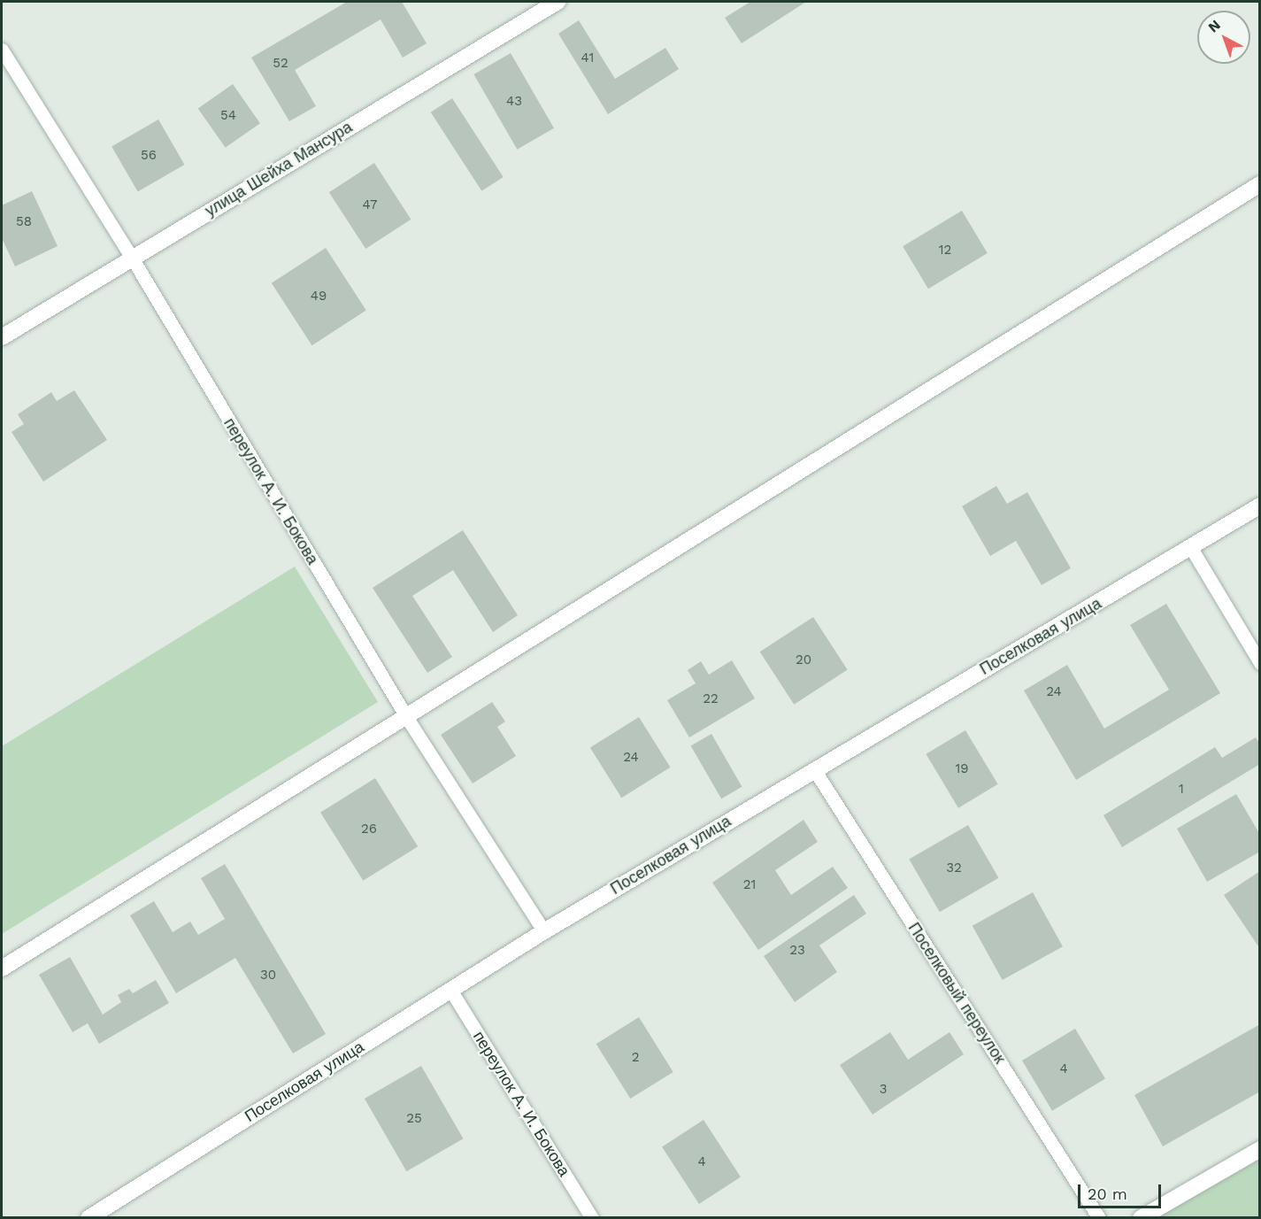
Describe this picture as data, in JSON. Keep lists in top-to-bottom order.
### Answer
{
  "streets": {
    "street": ["улица Шейха Мансура", "Поселковая улица"],
    "lane": ["переулок А. И. Бокова", "Поселковый переулок"]
  },
  "crossings": [
    ["улица Шейха Мансура", "переулок А. И. Бокова"],
    ["переулок А. И. Бокова", "Поселковая улица"],
    ["Поселковая улица", "Поселковый переулок"]
  ],
  "house_numbers": [
    "41",
    "52",
    "43",
    "54",
    "56",
    "47",
    "58",
    "12",
    "49",
    "20",
    "24",
    "22",
    "24",
    "19",
    "1",
    "26",
    "32",
    "21",
    "23",
    "30",
    "2",
    "4",
    "3",
    "25",
    "4"
  ],
  "scale_bar": "20 m",
  "north": "top left"
}
